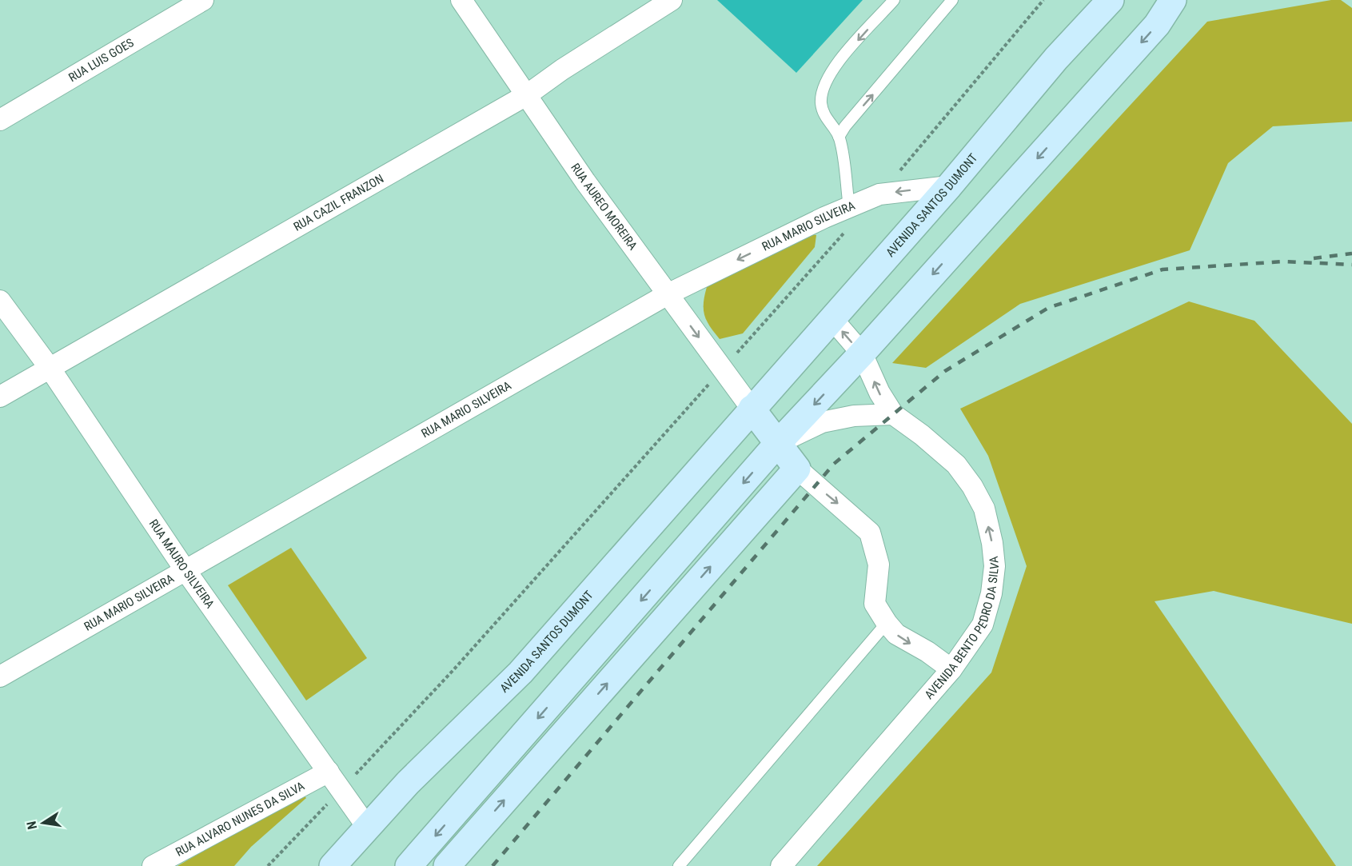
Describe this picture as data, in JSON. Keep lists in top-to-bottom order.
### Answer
{
  "streets": {
    "main road": ["AVENIDA SANTOS DUMONT"],
    "street": [
      "RUA LUIS GOES",
      "RUA CAZIL FRANZON",
      "RUA AUREO MOREIRA",
      "RUA MARIO SILVEIRA",
      "RUA MAURO SILVEIRA",
      "AVENIDA BENTO PEDRO DA SILVA",
      "RUA ALVARO NUNES DA SILVA"
    ]
  },
  "crossings": [
    ["RUA CAZIL FRANZON", "RUA AUREO MOREIRA"],
    ["RUA CAZIL FRANZON", "RUA MAURO SILVEIRA"],
    ["AVENIDA SANTOS DUMONT", "RUA AUREO MOREIRA"],
    ["AVENIDA SANTOS DUMONT", "RUA MARIO SILVEIRA"],
    ["AVENIDA SANTOS DUMONT", "RUA MAURO SILVEIRA"],
    ["AVENIDA SANTOS DUMONT", "AVENIDA BENTO PEDRO DA SILVA"],
    ["RUA AUREO MOREIRA", "RUA MARIO SILVEIRA"],
    ["RUA MARIO SILVEIRA", "RUA MAURO SILVEIRA"],
    ["RUA MAURO SILVEIRA", "RUA ALVARO NUNES DA SILVA"]
  ],
  "north": "left"
}
